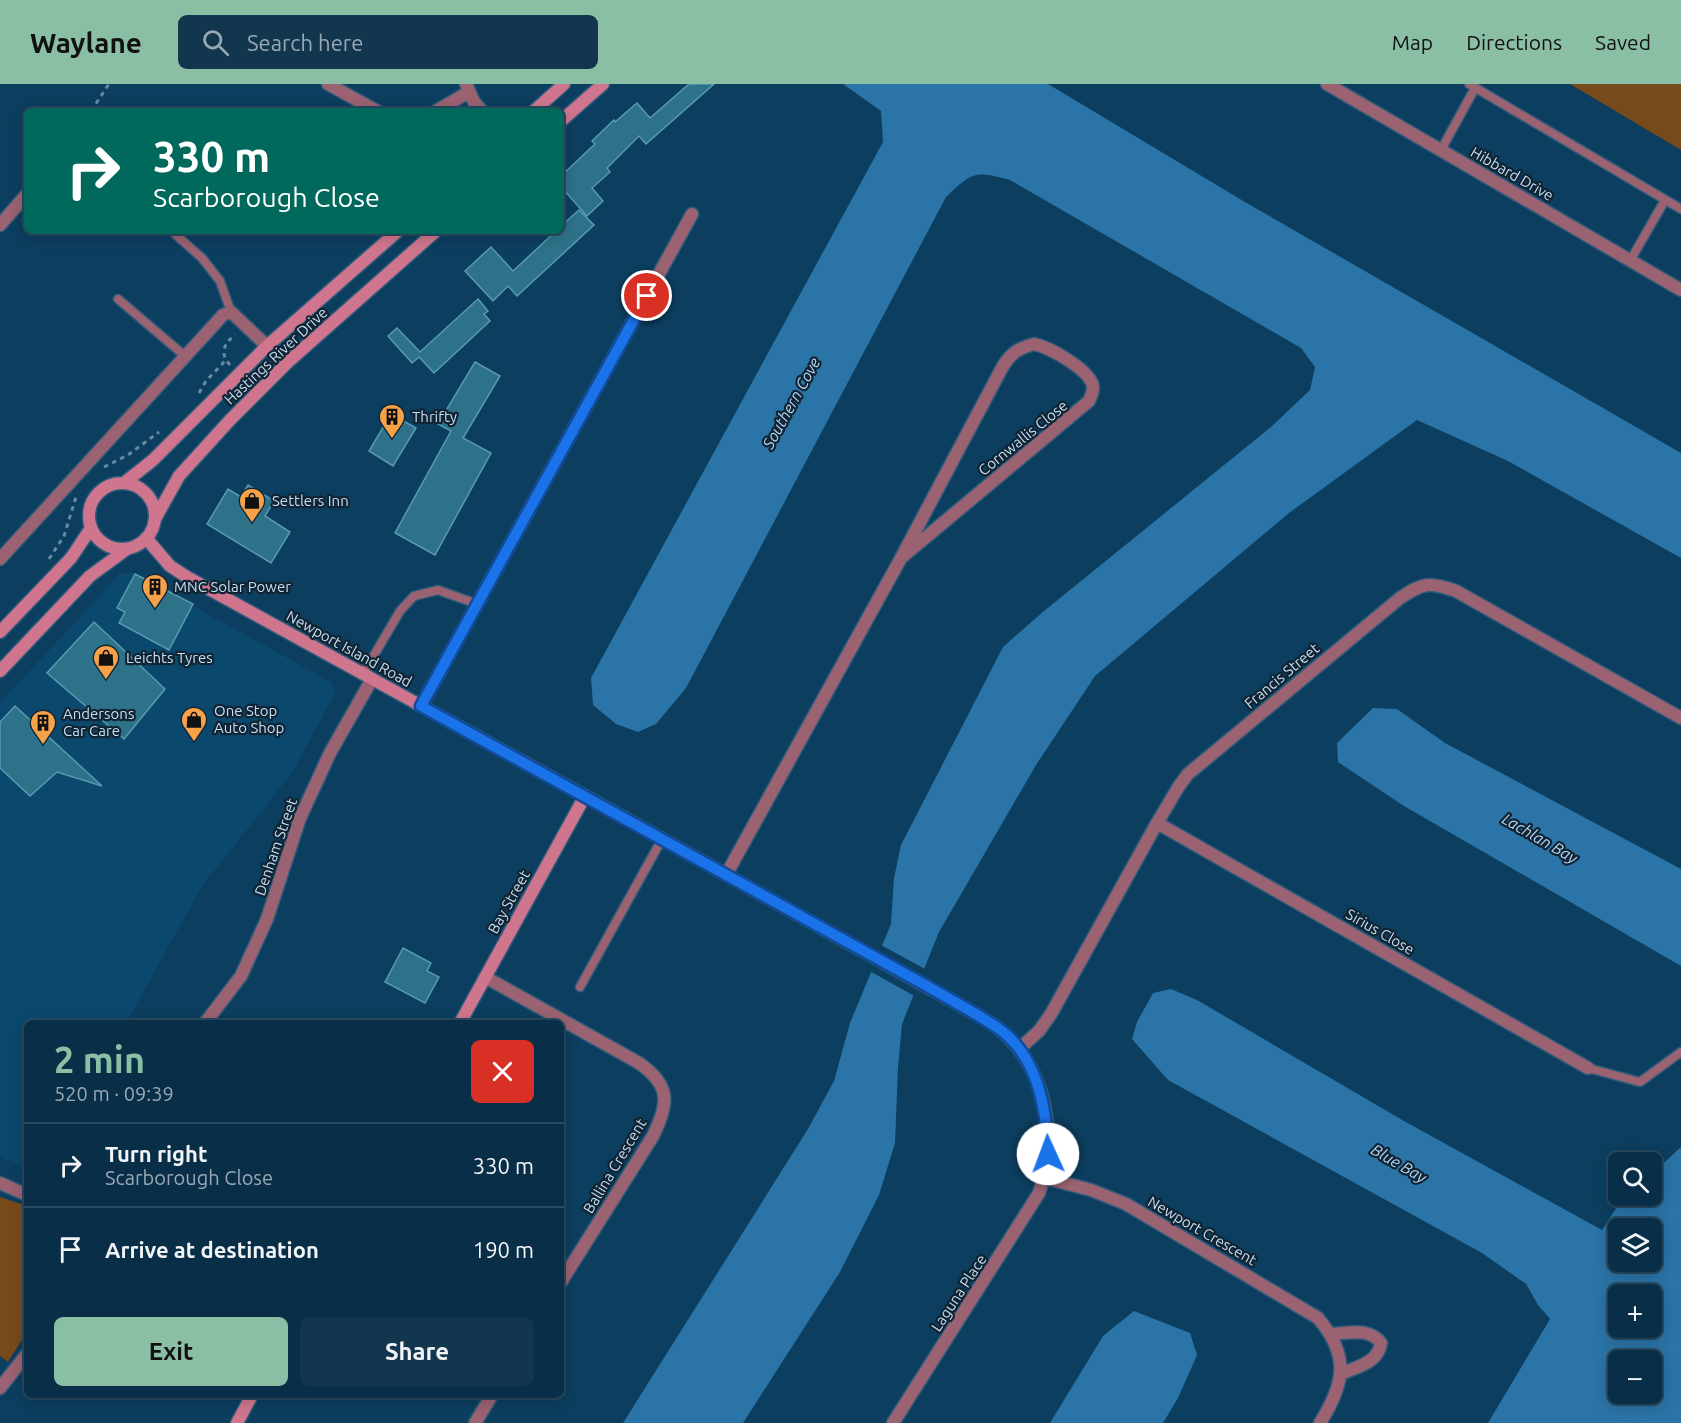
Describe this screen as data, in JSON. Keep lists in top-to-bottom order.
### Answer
{
  "streets": {
    "main road": ["Hastings River Drive", "Newport Island Road", "Bay Street"],
    "street": [
      "Hibbard Drive",
      "Cornwallis Close",
      "Francis Street",
      "Denham Street",
      "Sirius Close",
      "Ballina Crescent",
      "Newport Crescent",
      "Laguna Place"
    ]
  },
  "crossings": [
    ["Hastings River Drive", "Newport Island Road"],
    ["Cornwallis Close", "Newport Island Road"],
    ["Newport Island Road", "Francis Street"],
    ["Newport Island Road", "Denham Street"],
    ["Newport Island Road", "Bay Street"],
    ["Newport Island Road", "Newport Crescent"],
    ["Newport Island Road", "Laguna Place"],
    ["Francis Street", "Sirius Close"],
    ["Bay Street", "Ballina Crescent"],
    ["Newport Crescent", "Laguna Place"]
  ],
  "water": ["Southern Cove", "Lachlan Bay", "Blue Bay"],
  "places": {
    "building": ["Thrifty", "MNC Solar Power", "Andersons Car Care"],
    "shop": ["Settlers Inn", "Leichts Tyres", "One Stop Auto Shop"]
  },
  "page": {
    "header": "Waylane",
    "search": "Search here",
    "nav": ["Map", "Directions", "Saved"],
    "turn": ["330 m", "Scarborough Close"],
    "heading": ["2 min", "520 m · 09:39"],
    "list": [
      {
        "name": "Turn right",
        "note": "Scarborough Close",
        "value": "330 m"
      },
      {
        "name": "Arrive at destination",
        "value": "190 m"
      }
    ],
    "map_buttons": ["+", "−"],
    "buttons": ["Exit", "Share"]
  }
}
